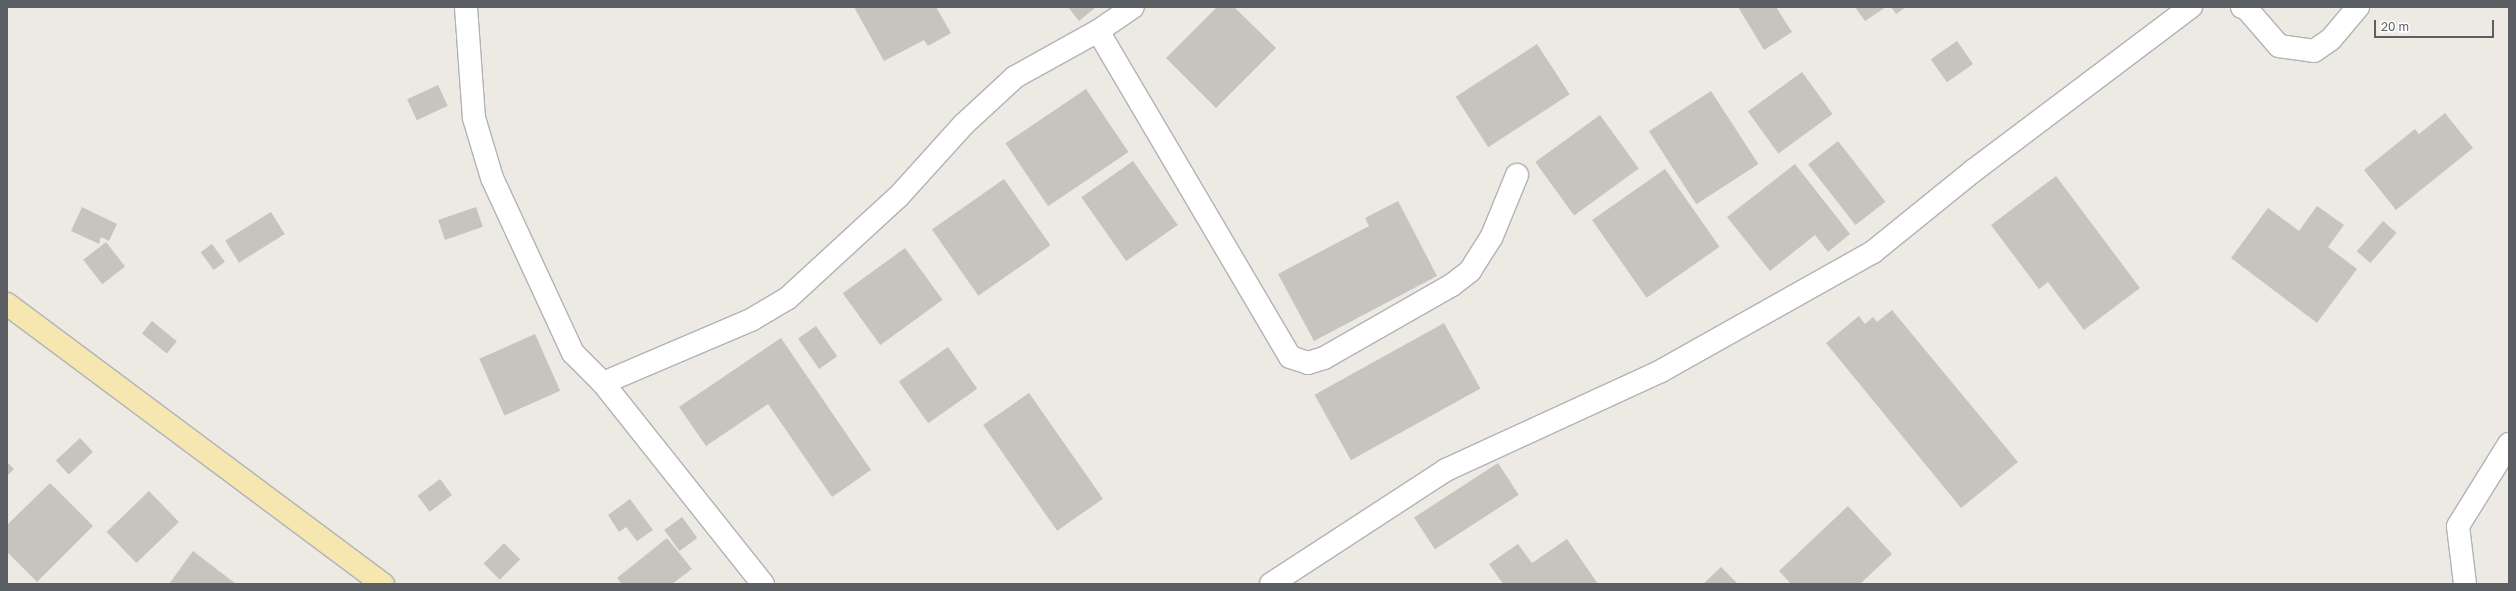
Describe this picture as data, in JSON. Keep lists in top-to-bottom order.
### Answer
{
  "scale_bar": "20 m"
}
